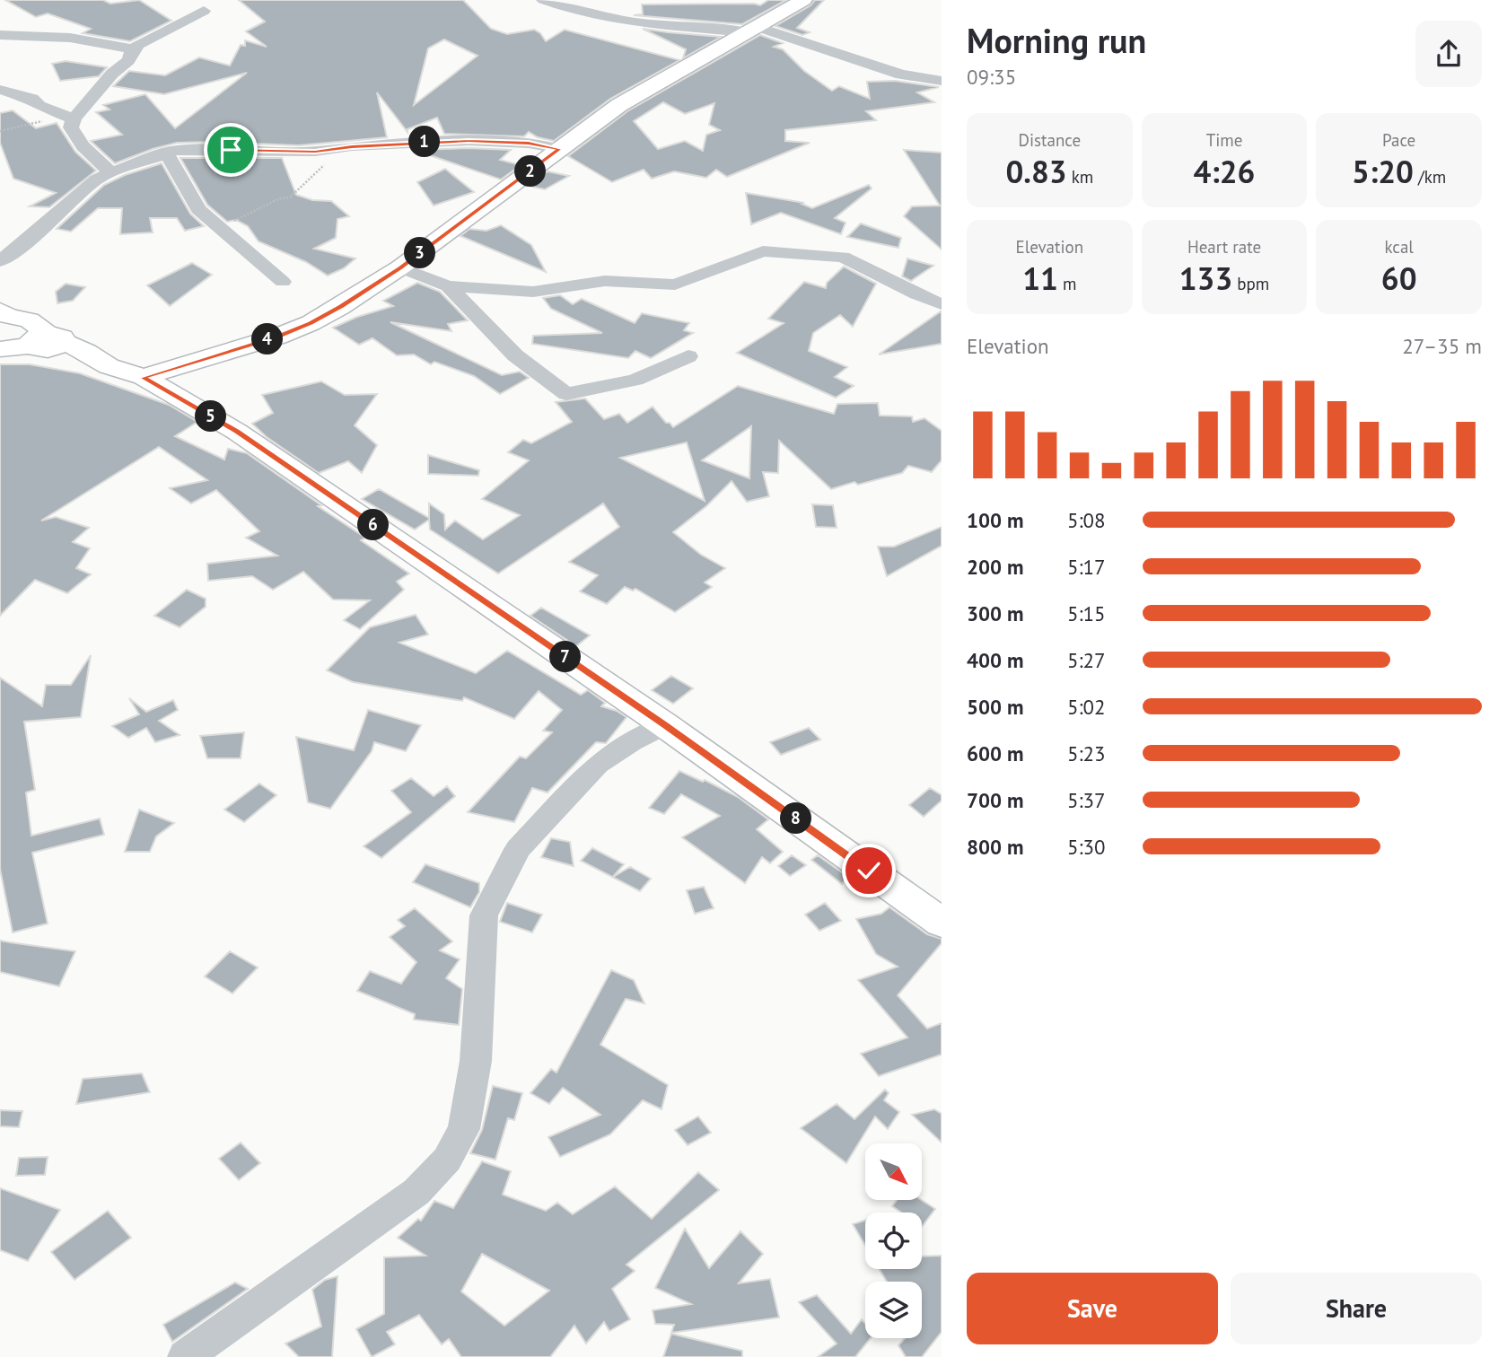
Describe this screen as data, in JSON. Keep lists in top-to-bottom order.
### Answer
{
  "north": "bottom right",
  "page": {
    "heading": ["Morning run", "09:35"],
    "stats": [
      ["Distance", "0.83 km"],
      ["Time", "4:26"],
      ["Pace", "5:20 /km"],
      ["Elevation", "11 m"],
      ["Heart rate", "133 bpm"],
      ["kcal", "60"]
    ],
    "pins": [
      "1",
      "2",
      "3",
      "4",
      "5",
      "6",
      "7",
      "8"
    ],
    "chart": ["Elevation", "27–35 m"],
    "list": [
      {
        "name": "100 m",
        "note": "5:08"
      },
      {
        "name": "200 m",
        "note": "5:17"
      },
      {
        "name": "300 m",
        "note": "5:15"
      },
      {
        "name": "400 m",
        "note": "5:27"
      },
      {
        "name": "500 m",
        "note": "5:02"
      },
      {
        "name": "600 m",
        "note": "5:23"
      },
      {
        "name": "700 m",
        "note": "5:37"
      },
      {
        "name": "800 m",
        "note": "5:30"
      }
    ],
    "buttons": ["Save", "Share"]
  }
}
